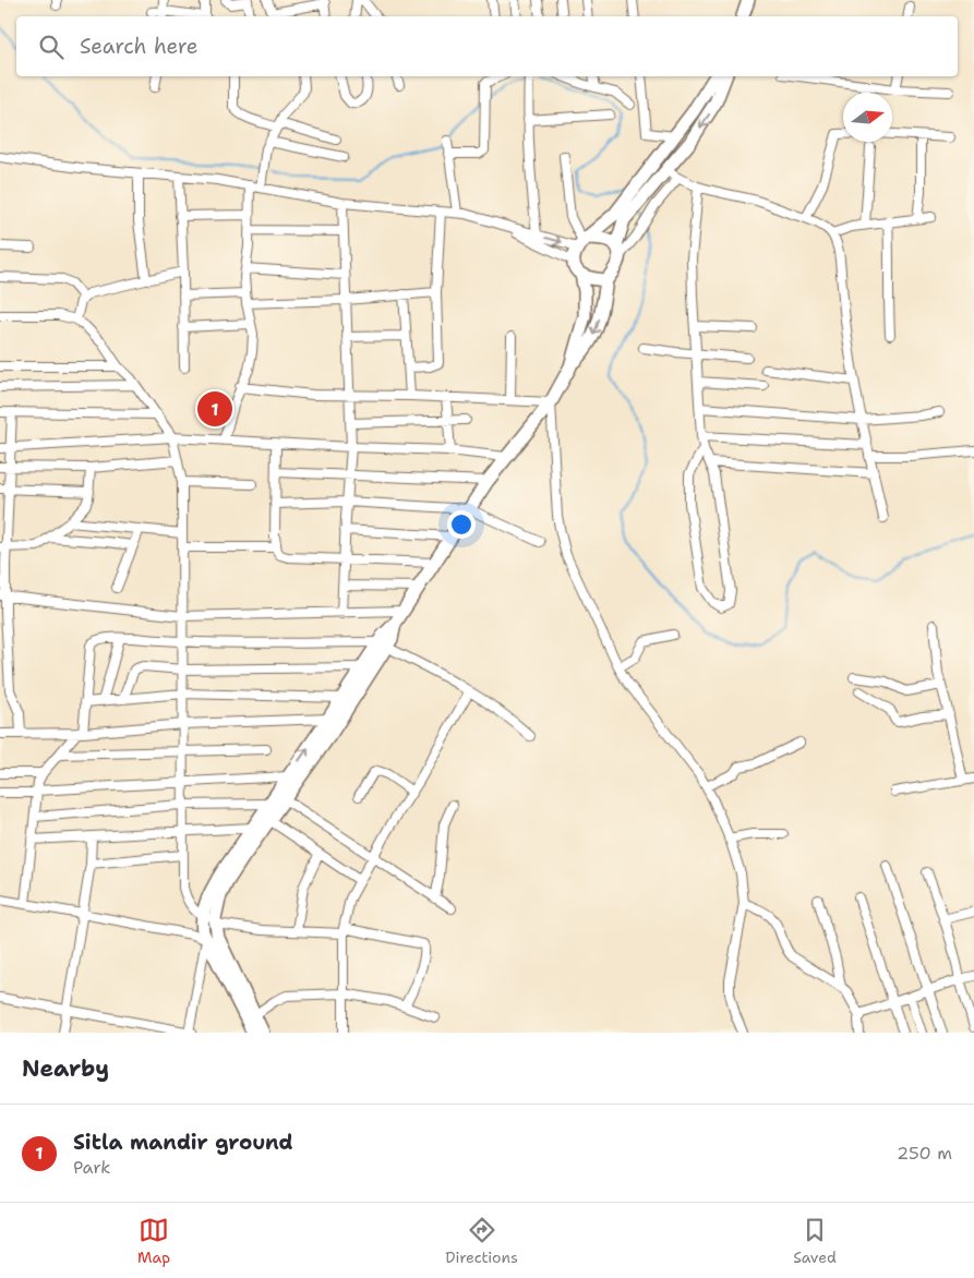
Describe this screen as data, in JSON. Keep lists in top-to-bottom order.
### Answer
{
  "north": "right",
  "page": {
    "search": "Search here",
    "pins": "1",
    "heading": "Nearby",
    "list": [
      {
        "mark": "1",
        "name": "Sitla mandir ground",
        "note": "Park",
        "value": "250 m"
      }
    ],
    "nav": ["Map", "Directions", "Saved"]
  }
}
